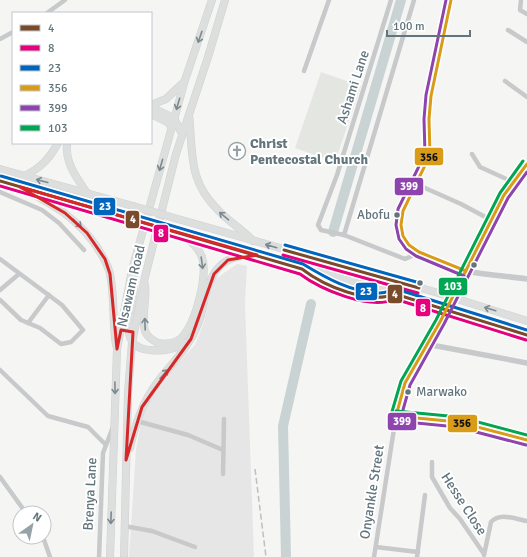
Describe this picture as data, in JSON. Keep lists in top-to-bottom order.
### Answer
{
  "streets": {
    "highway": ["Nsawam Road"],
    "street": [
      "Ashami Lane",
      "Onyankle Street",
      "Brenya Lane",
      "Hesse Close"
    ]
  },
  "places": {
    "church": ["Christ Pentecostal Church"],
    "other": ["Abofu", "Marwako"]
  },
  "lines": [
    "transit line 356",
    "transit line 399",
    "transit line 103",
    "transit line 23",
    "transit line 4",
    "transit line 8"
  ],
  "legend": [
    "4",
    "8",
    "23",
    "356",
    "399",
    "103"
  ],
  "scale_bar": "100 m",
  "north": "top right"
}
